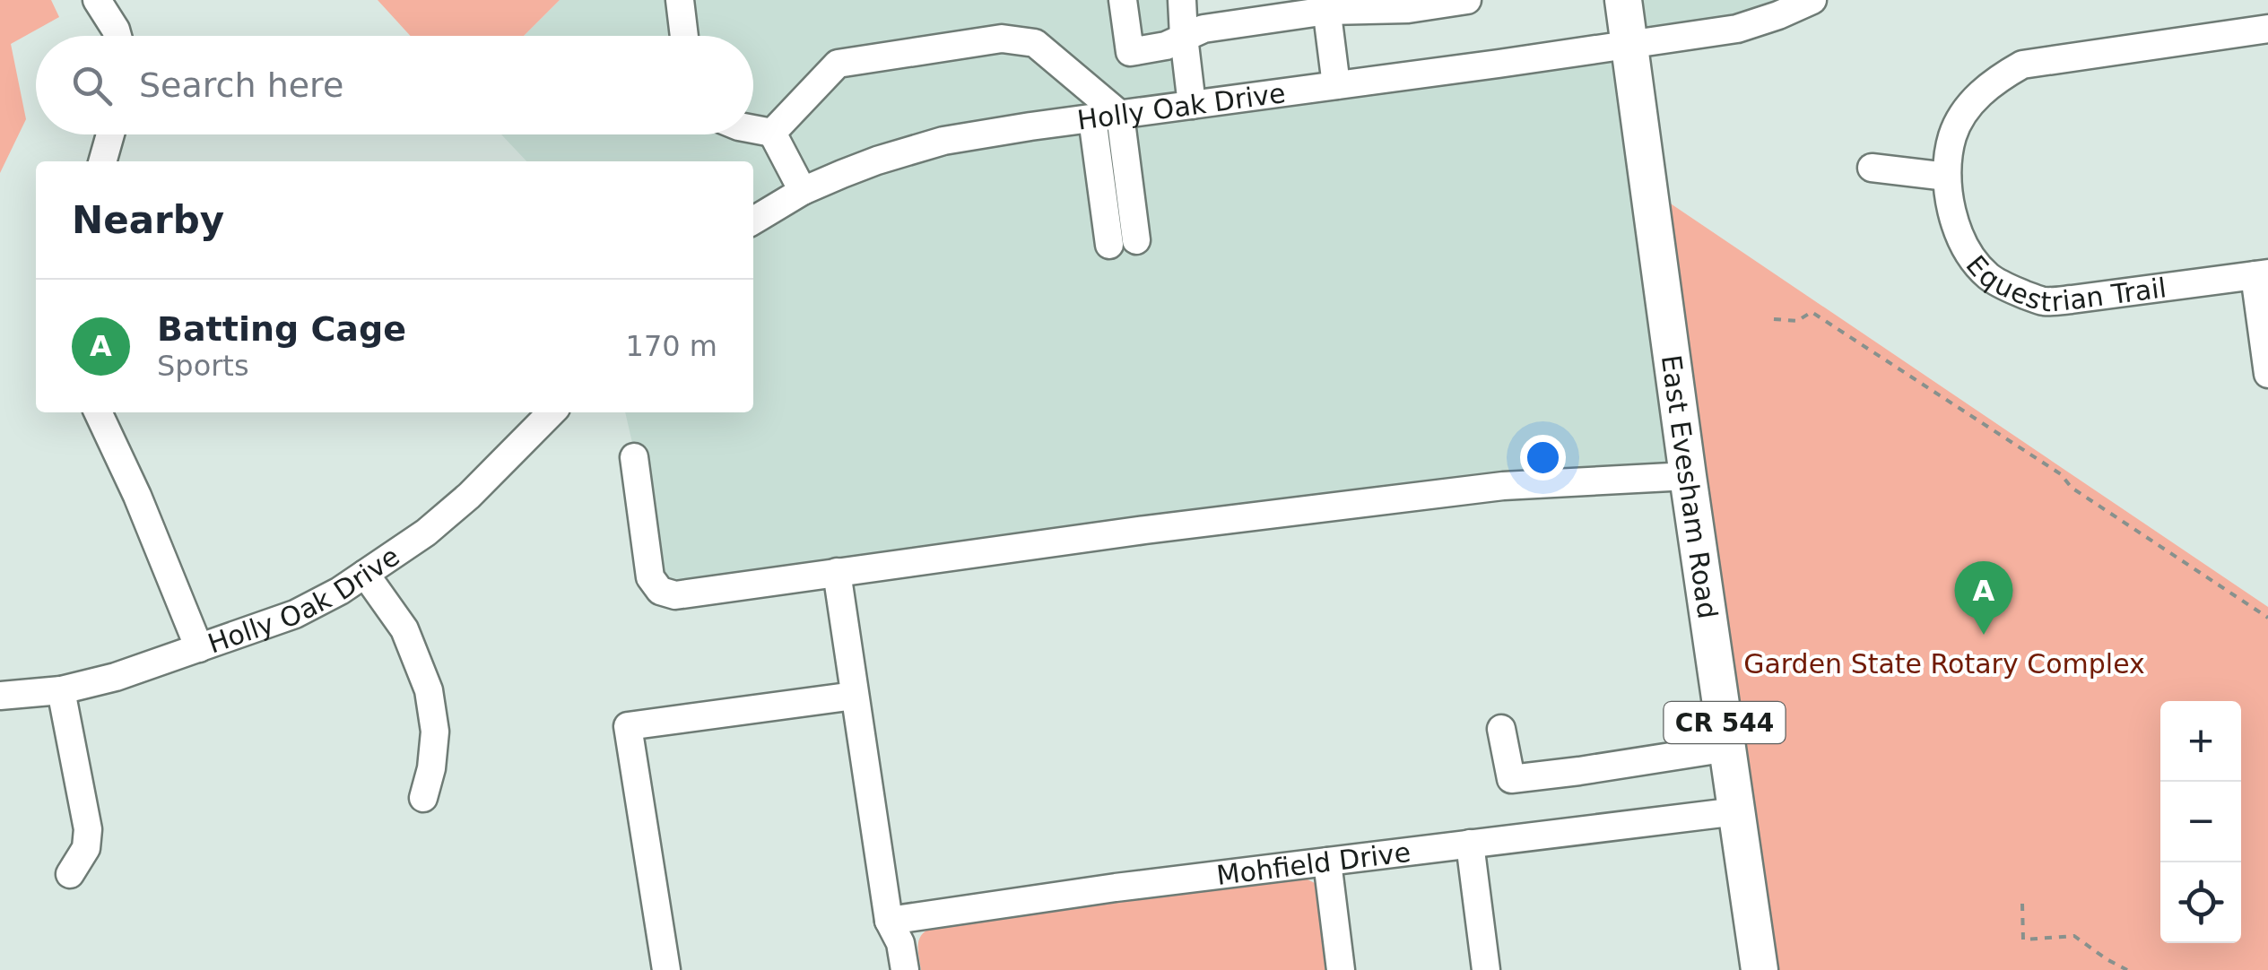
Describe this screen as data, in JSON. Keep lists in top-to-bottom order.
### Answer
{
  "streets": {
    "main road": ["East Evesham Road", "CR 544"],
    "street": ["Holly Oak Drive", "Equestrian Trail", "Mohfield Drive"]
  },
  "crossings": [
    ["Holly Oak Drive", "East Evesham Road"],
    ["East Evesham Road", "Mohfield Drive"]
  ],
  "parks": ["Garden State Rotary Complex"],
  "page": {
    "search": "Search here",
    "heading": "Nearby",
    "list": [
      {
        "mark": "A",
        "name": "Batting Cage",
        "note": "Sports",
        "value": "170 m"
      }
    ],
    "pins": "A",
    "map_buttons": ["+", "−"]
  }
}
